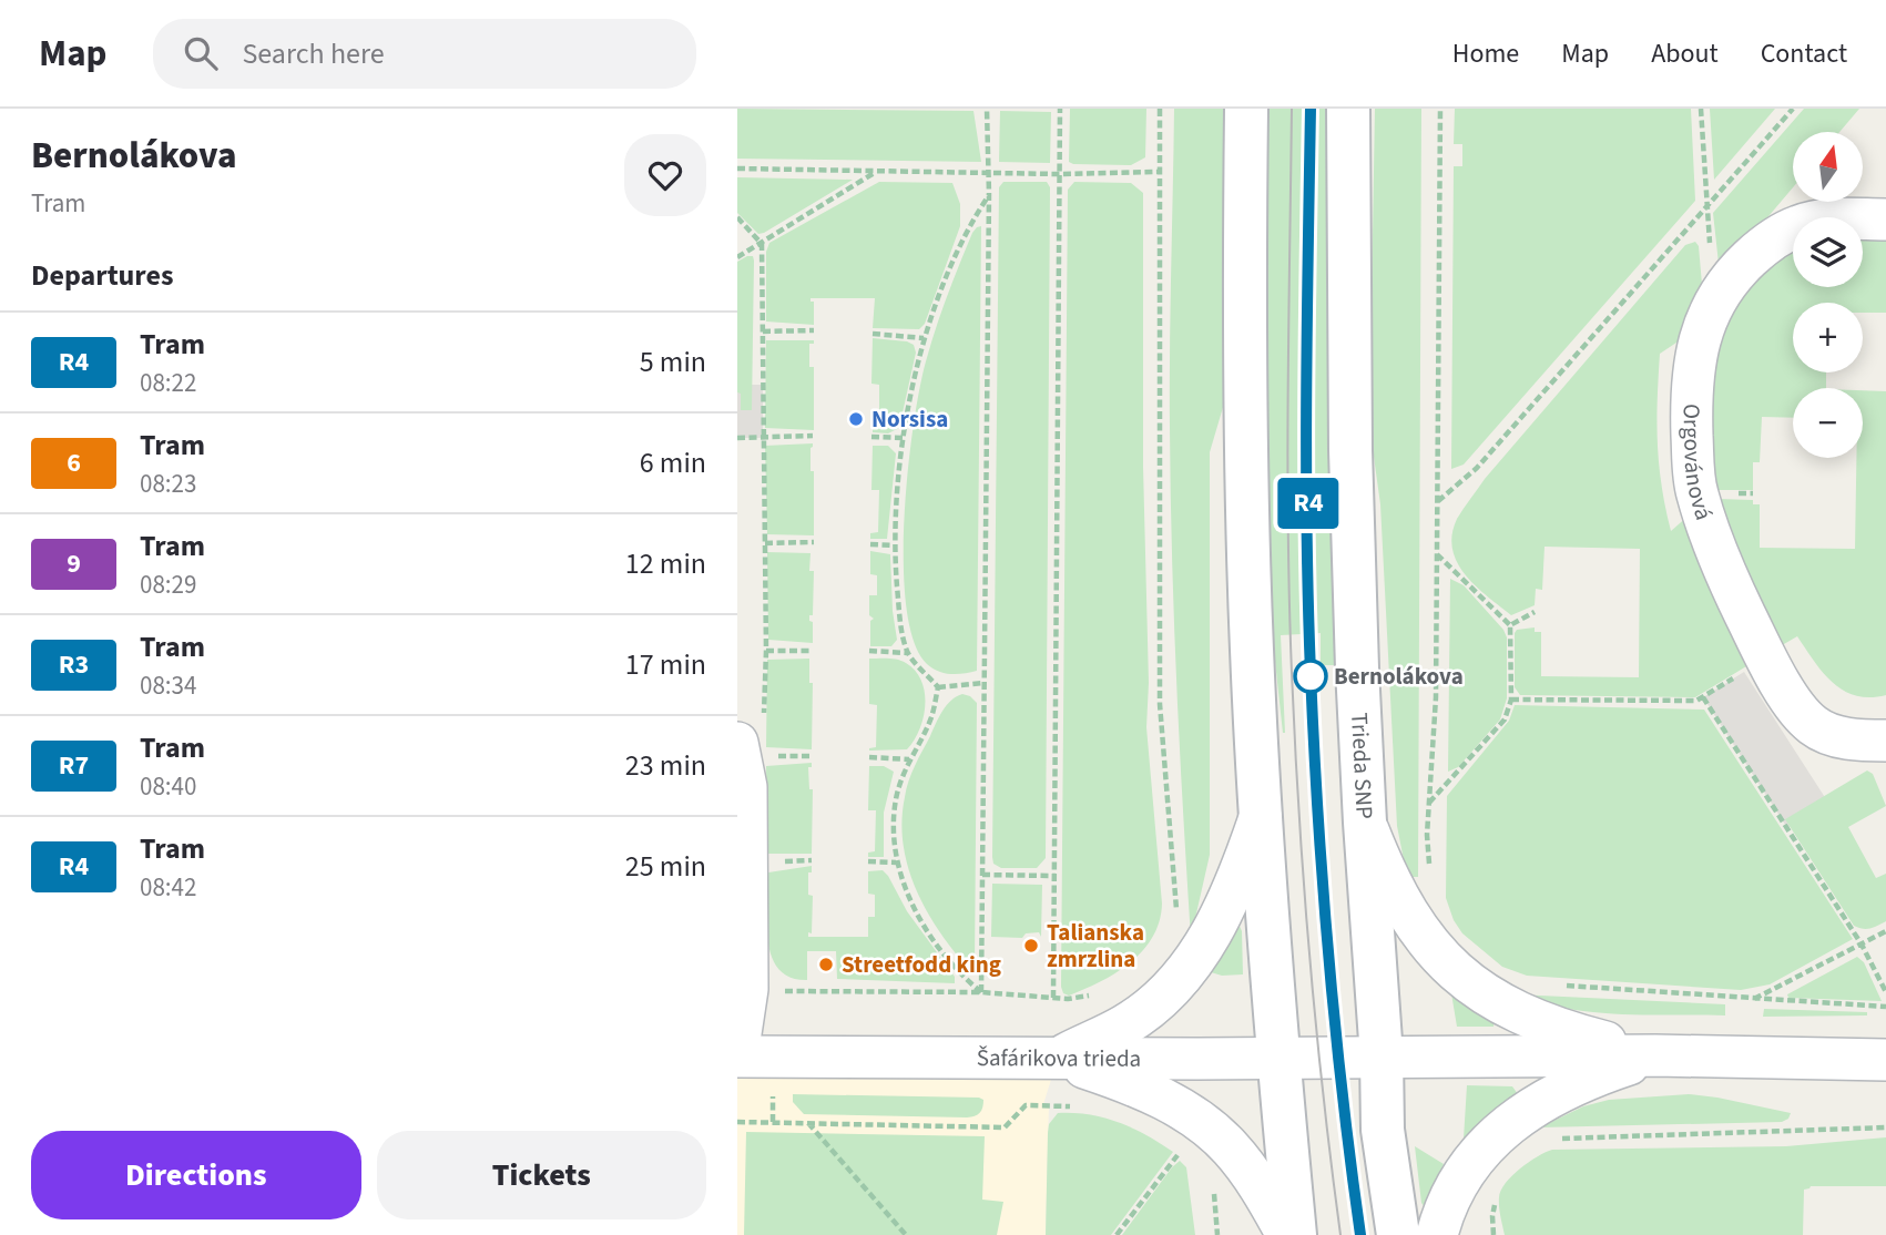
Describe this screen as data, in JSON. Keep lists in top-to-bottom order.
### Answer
{
  "streets": {
    "street": ["Orgovánová", "Trieda SNP", "Šafárikova trieda"]
  },
  "crossings": [
    ["Trieda SNP", "Šafárikova trieda"]
  ],
  "places": [
    "Norsisa",
    "Bernolákova",
    "Talianska zmrzlina",
    "Streetfodd king"
  ],
  "lines": ["tram line R4"],
  "north": "top",
  "page": {
    "header": "Map",
    "search": "Search here",
    "nav": [
      "Home",
      "Map",
      "About",
      "Contact"
    ],
    "heading": [
      ["Bernolákova", "Tram"],
      "Departures"
    ],
    "on_map": "R4",
    "map_buttons": ["+", "−"],
    "list": [
      {
        "mark": "R4",
        "name": "Tram",
        "note": "08:22",
        "value": "5 min"
      },
      {
        "mark": "6",
        "name": "Tram",
        "note": "08:23",
        "value": "6 min"
      },
      {
        "mark": "9",
        "name": "Tram",
        "note": "08:29",
        "value": "12 min"
      },
      {
        "mark": "R3",
        "name": "Tram",
        "note": "08:34",
        "value": "17 min"
      },
      {
        "mark": "R7",
        "name": "Tram",
        "note": "08:40",
        "value": "23 min"
      },
      {
        "mark": "R4",
        "name": "Tram",
        "note": "08:42",
        "value": "25 min"
      }
    ],
    "buttons": ["Directions", "Tickets"]
  }
}
